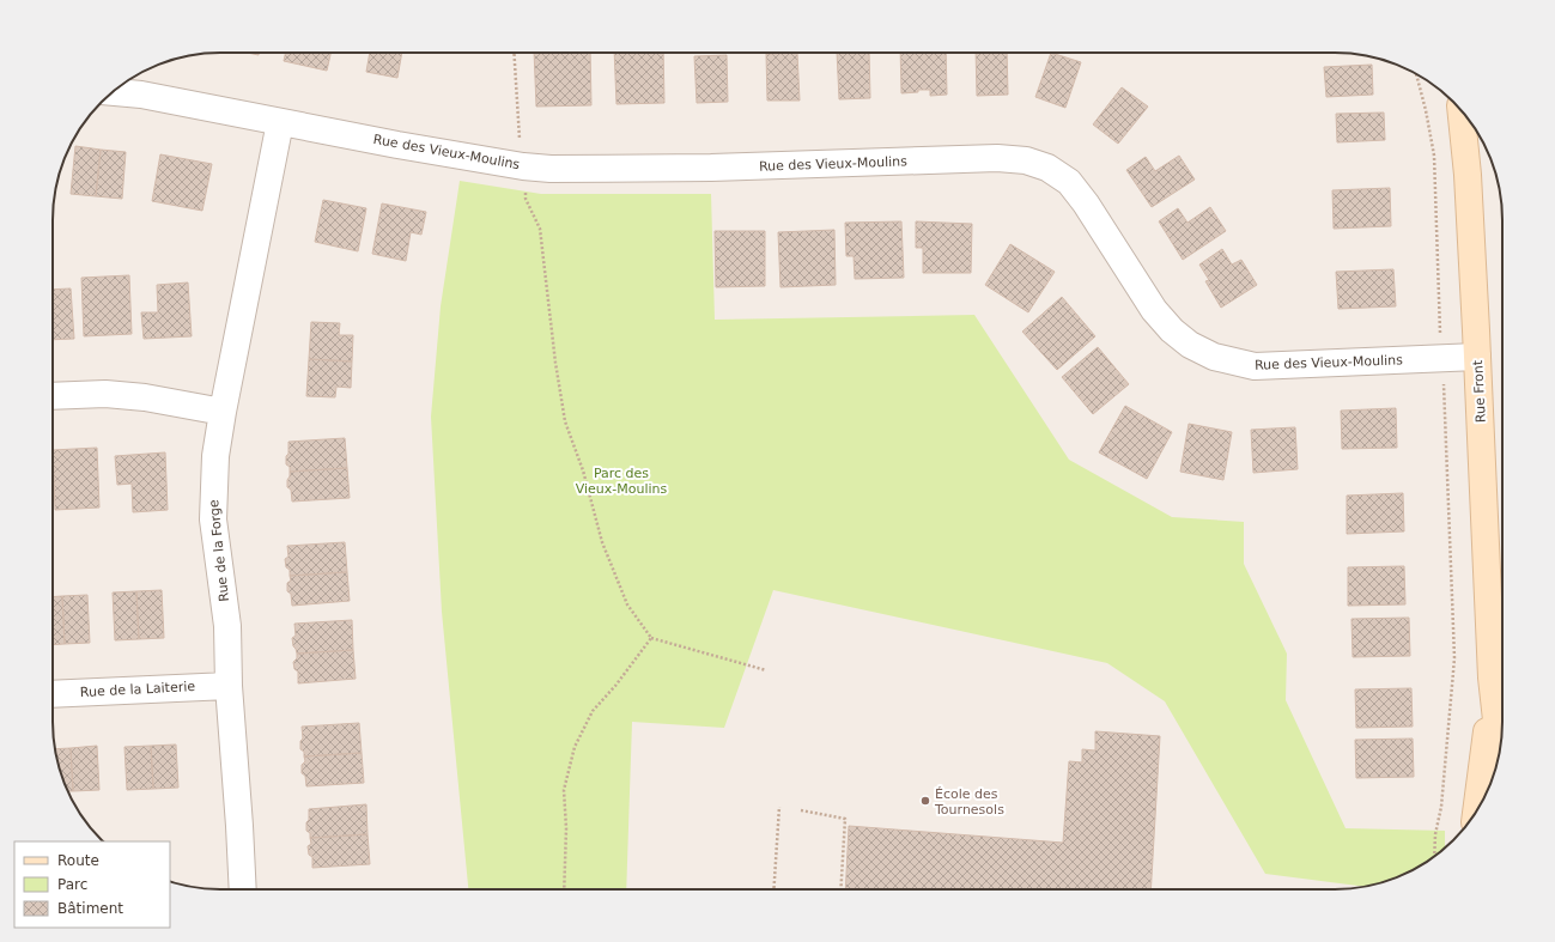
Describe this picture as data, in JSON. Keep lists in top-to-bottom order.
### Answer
{
  "streets": {
    "street": [
      "Rue des Vieux-Moulins",
      "Rue Front",
      "Rue de la Forge",
      "Rue de la Laiterie"
    ]
  },
  "crossings": [
    ["Rue des Vieux-Moulins", "Rue Front"],
    ["Rue des Vieux-Moulins", "Rue de la Forge"],
    ["Rue de la Forge", "Rue de la Laiterie"]
  ],
  "parks": ["Parc des Vieux-Moulins"],
  "places": ["École des Tournesols"],
  "legend": ["Route", "Parc", "Bâtiment"]
}
